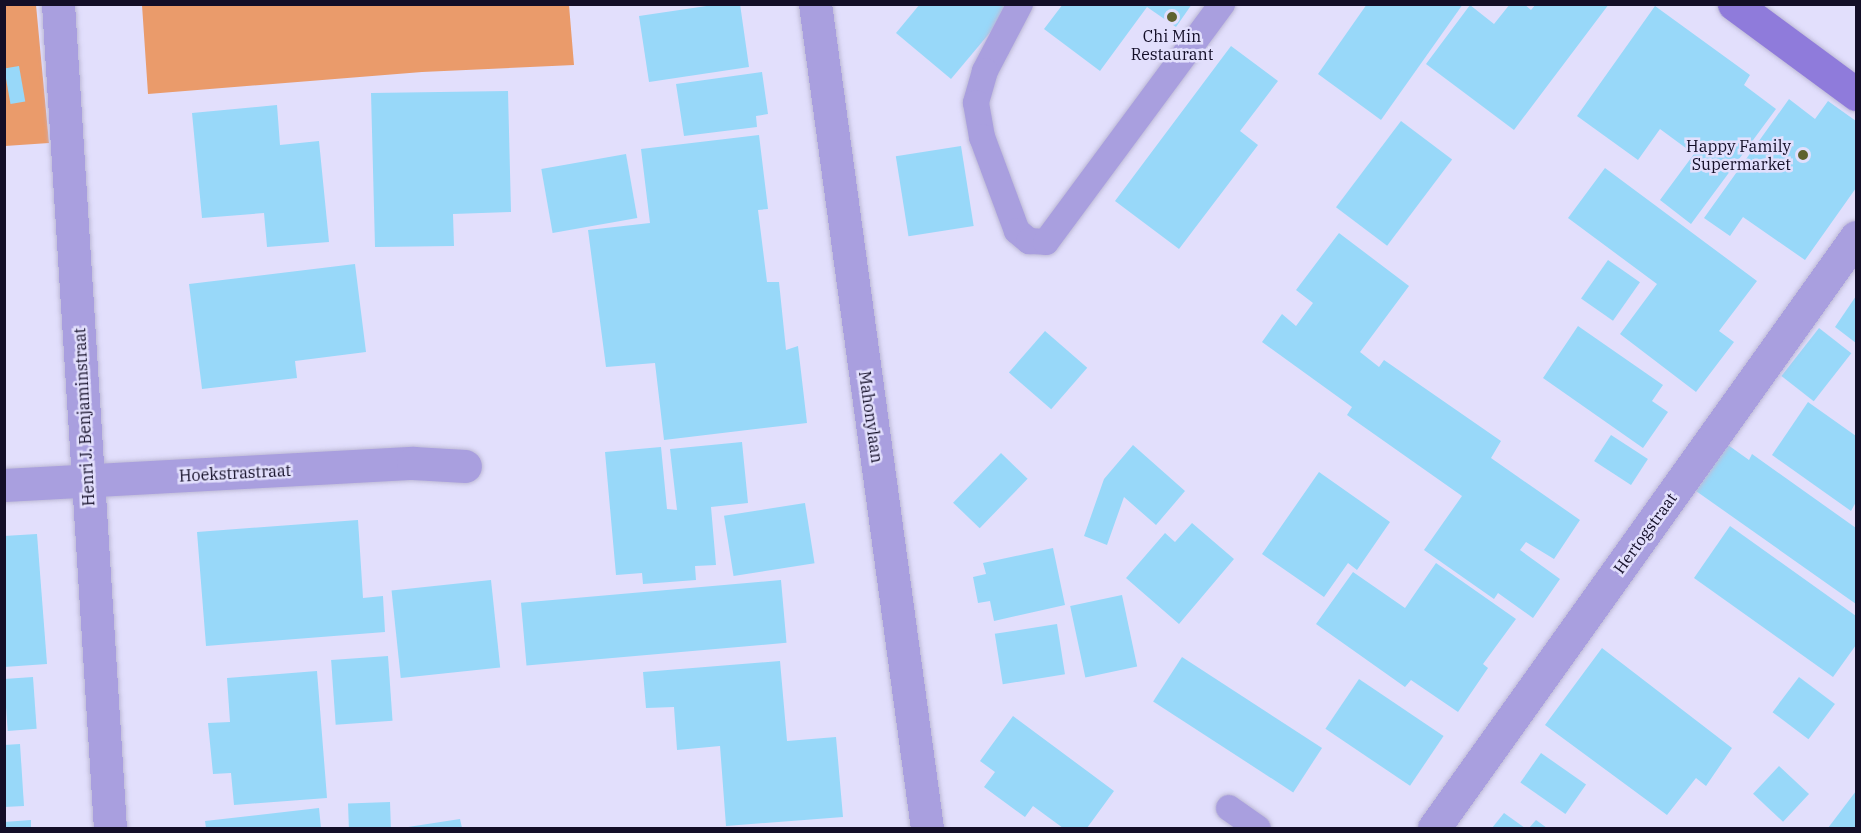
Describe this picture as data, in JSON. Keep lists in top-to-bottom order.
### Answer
{
  "streets": {
    "street": [
      "Henri J. Benjaminstraat",
      "Mahonylaan",
      "Hoekstrastraat",
      "Hertogstraat"
    ]
  },
  "crossings": [
    ["Henri J. Benjaminstraat", "Hoekstrastraat"]
  ],
  "places": ["Chi Min Restaurant", "Happy Family Supermarket"]
}
